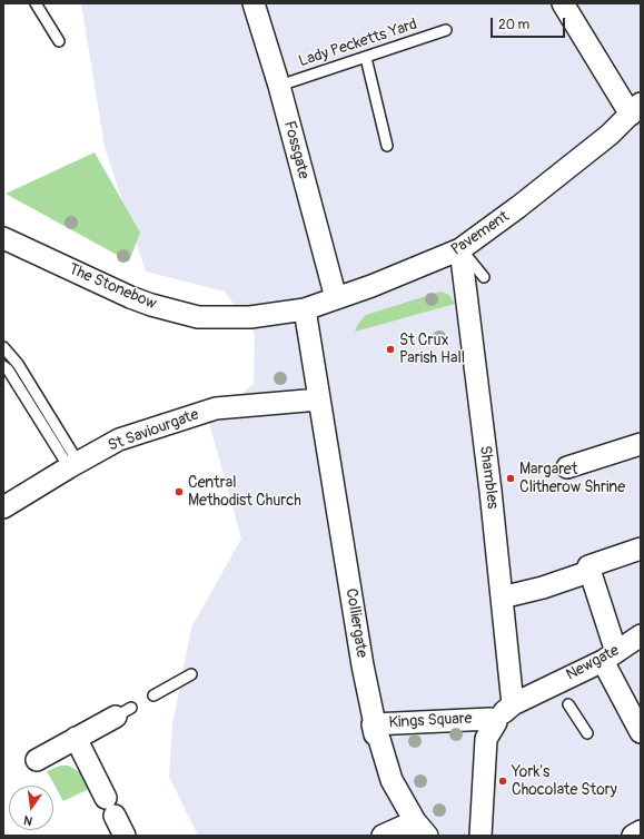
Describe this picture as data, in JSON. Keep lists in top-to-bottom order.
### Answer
{
  "streets": {
    "street": [
      "Fossgate",
      "Pavement",
      "The Stonebow",
      "St Saviourgate",
      "Shambles",
      "Colliergate",
      "Newgate",
      "Kings Square"
    ],
    "lane": ["Lady Pecketts Yard"]
  },
  "crossings": [
    ["Lady Pecketts Yard", "Fossgate"],
    ["Fossgate", "Pavement"],
    ["Pavement", "The Stonebow"],
    ["Pavement", "Shambles"],
    ["Pavement", "Colliergate"],
    ["The Stonebow", "Colliergate"],
    ["St Saviourgate", "Colliergate"],
    ["Shambles", "Newgate"],
    ["Colliergate", "Kings Square"],
    ["Newgate", "Kings Square"]
  ],
  "places": [
    "St Crux Parish Hall",
    "Margaret Clitherow Shrine",
    "Central Methodist Church",
    "York's Chocolate Story"
  ],
  "scale_bar": "20 m",
  "north": "bottom"
}
